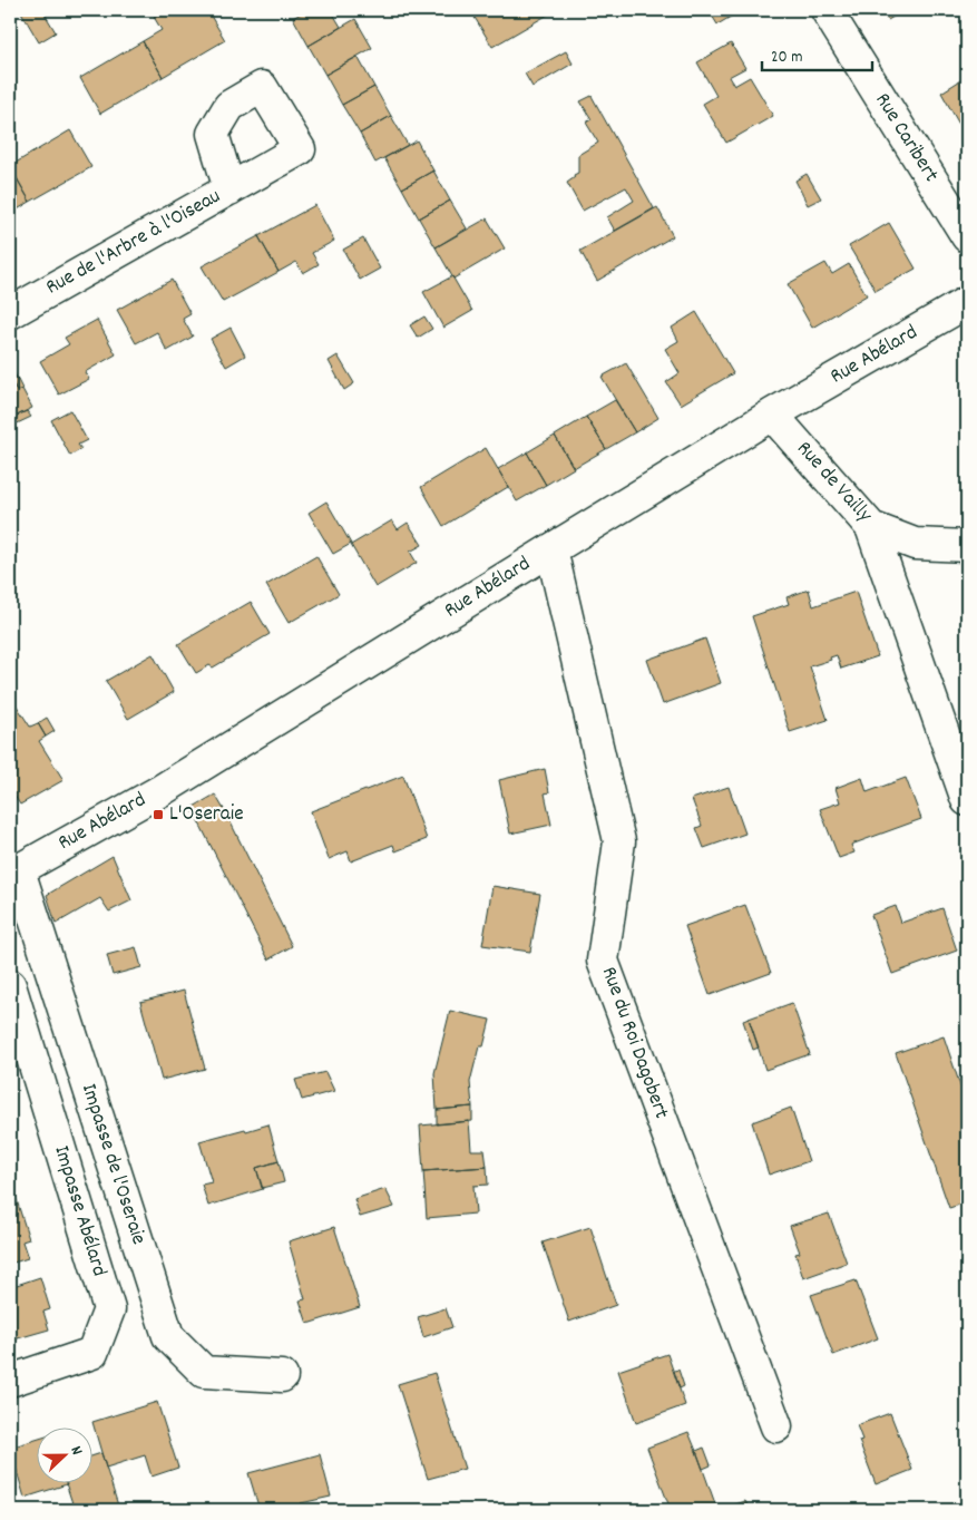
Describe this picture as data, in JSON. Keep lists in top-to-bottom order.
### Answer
{
  "streets": {
    "street": [
      "Rue Caribert",
      "Rue de l'Arbre à l'Oiseau",
      "Rue Abélard",
      "Rue de Vailly",
      "Rue du Roi Dagobert",
      "Impasse de l'Oseraie",
      "Impasse Abélard"
    ]
  },
  "crossings": [
    ["Rue Abélard", "Rue de Vailly"],
    ["Rue Abélard", "Rue du Roi Dagobert"],
    ["Rue Abélard", "Impasse de l'Oseraie"]
  ],
  "places": {
    "transit": ["L'Oseraie"]
  },
  "scale_bar": "20 m",
  "north": "right"
}
